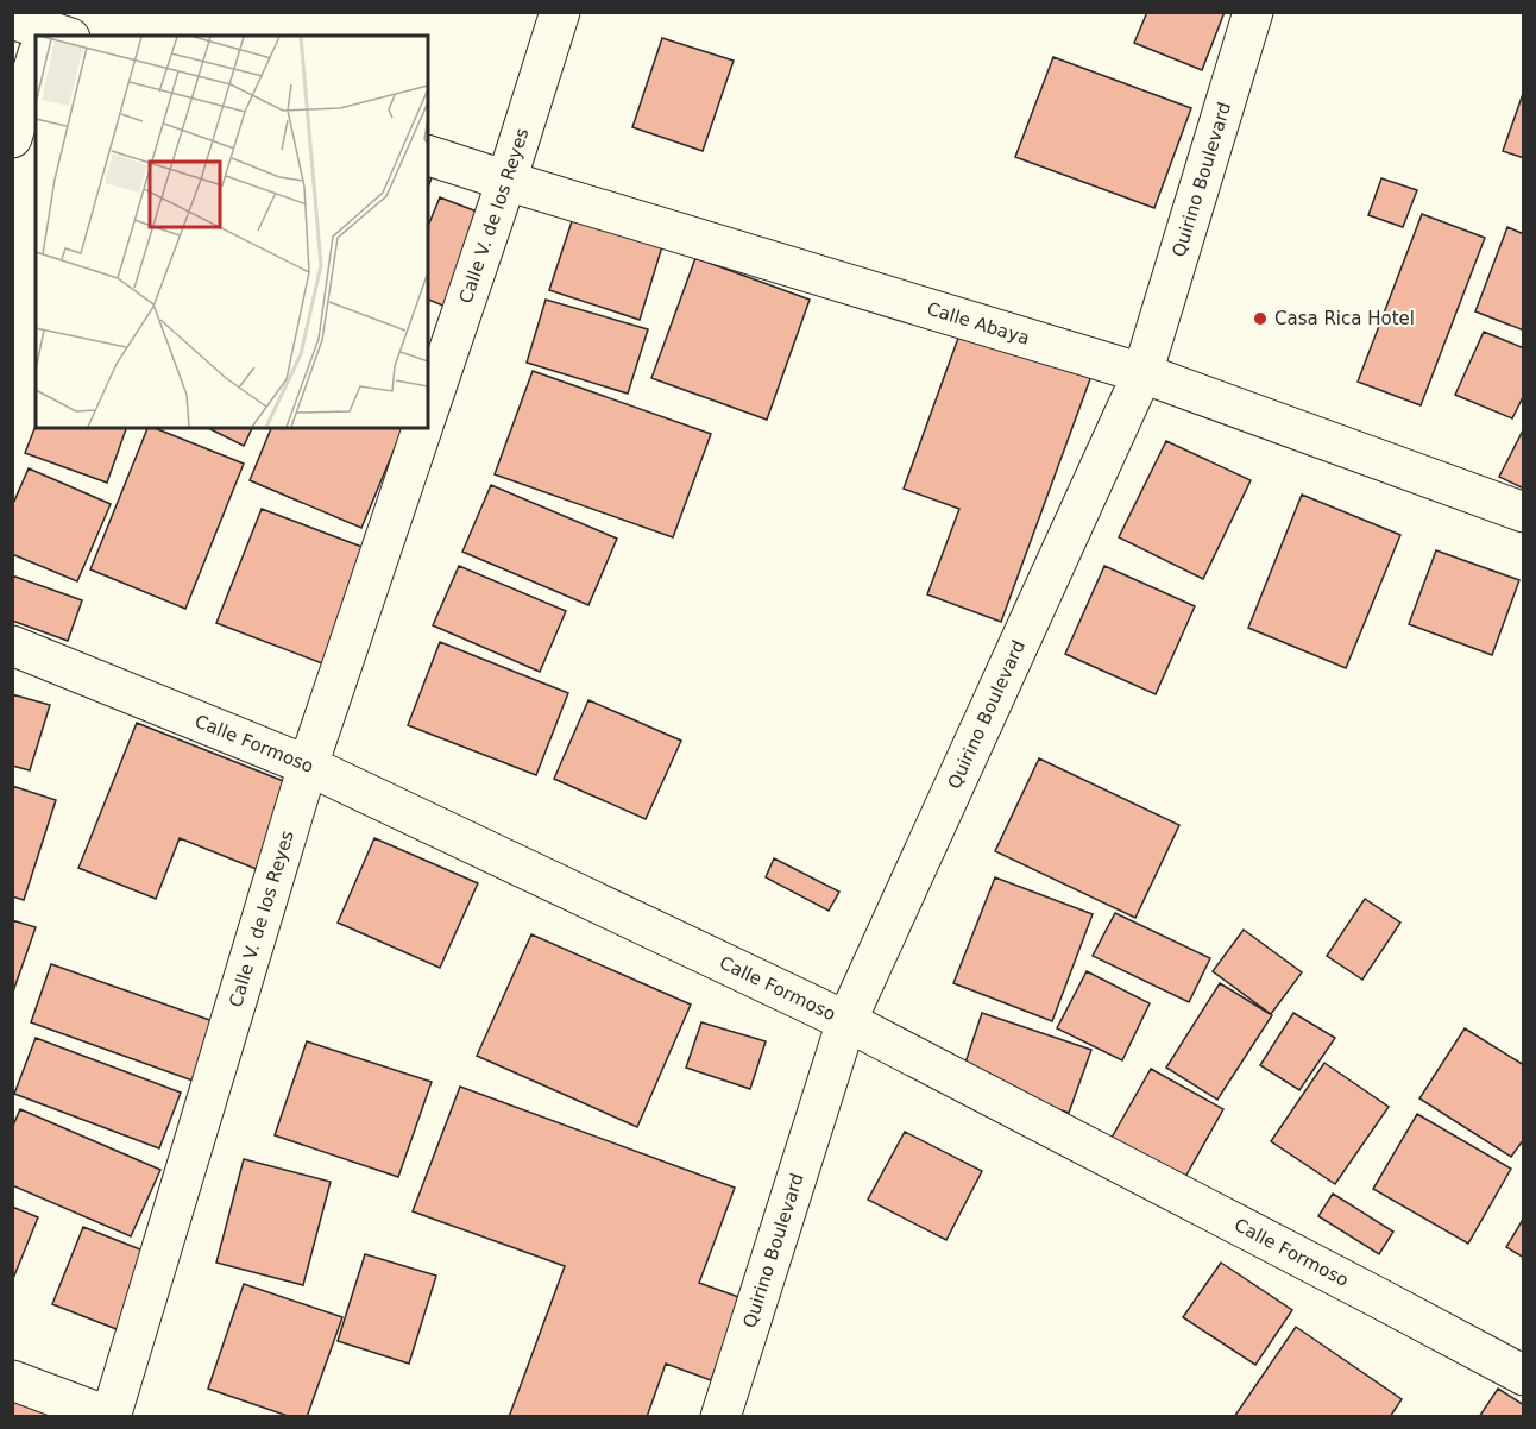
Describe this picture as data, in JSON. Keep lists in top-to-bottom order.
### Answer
{
  "streets": {
    "street": [
      "Quirino Boulevard",
      "Calle V. de los Reyes",
      "Calle Abaya",
      "Calle Formoso"
    ]
  },
  "crossings": [
    ["Quirino Boulevard", "Calle Abaya"],
    ["Quirino Boulevard", "Calle Formoso"],
    ["Calle V. de los Reyes", "Calle Abaya"],
    ["Calle V. de los Reyes", "Calle Formoso"]
  ],
  "places": ["Casa Rica Hotel"]
}
